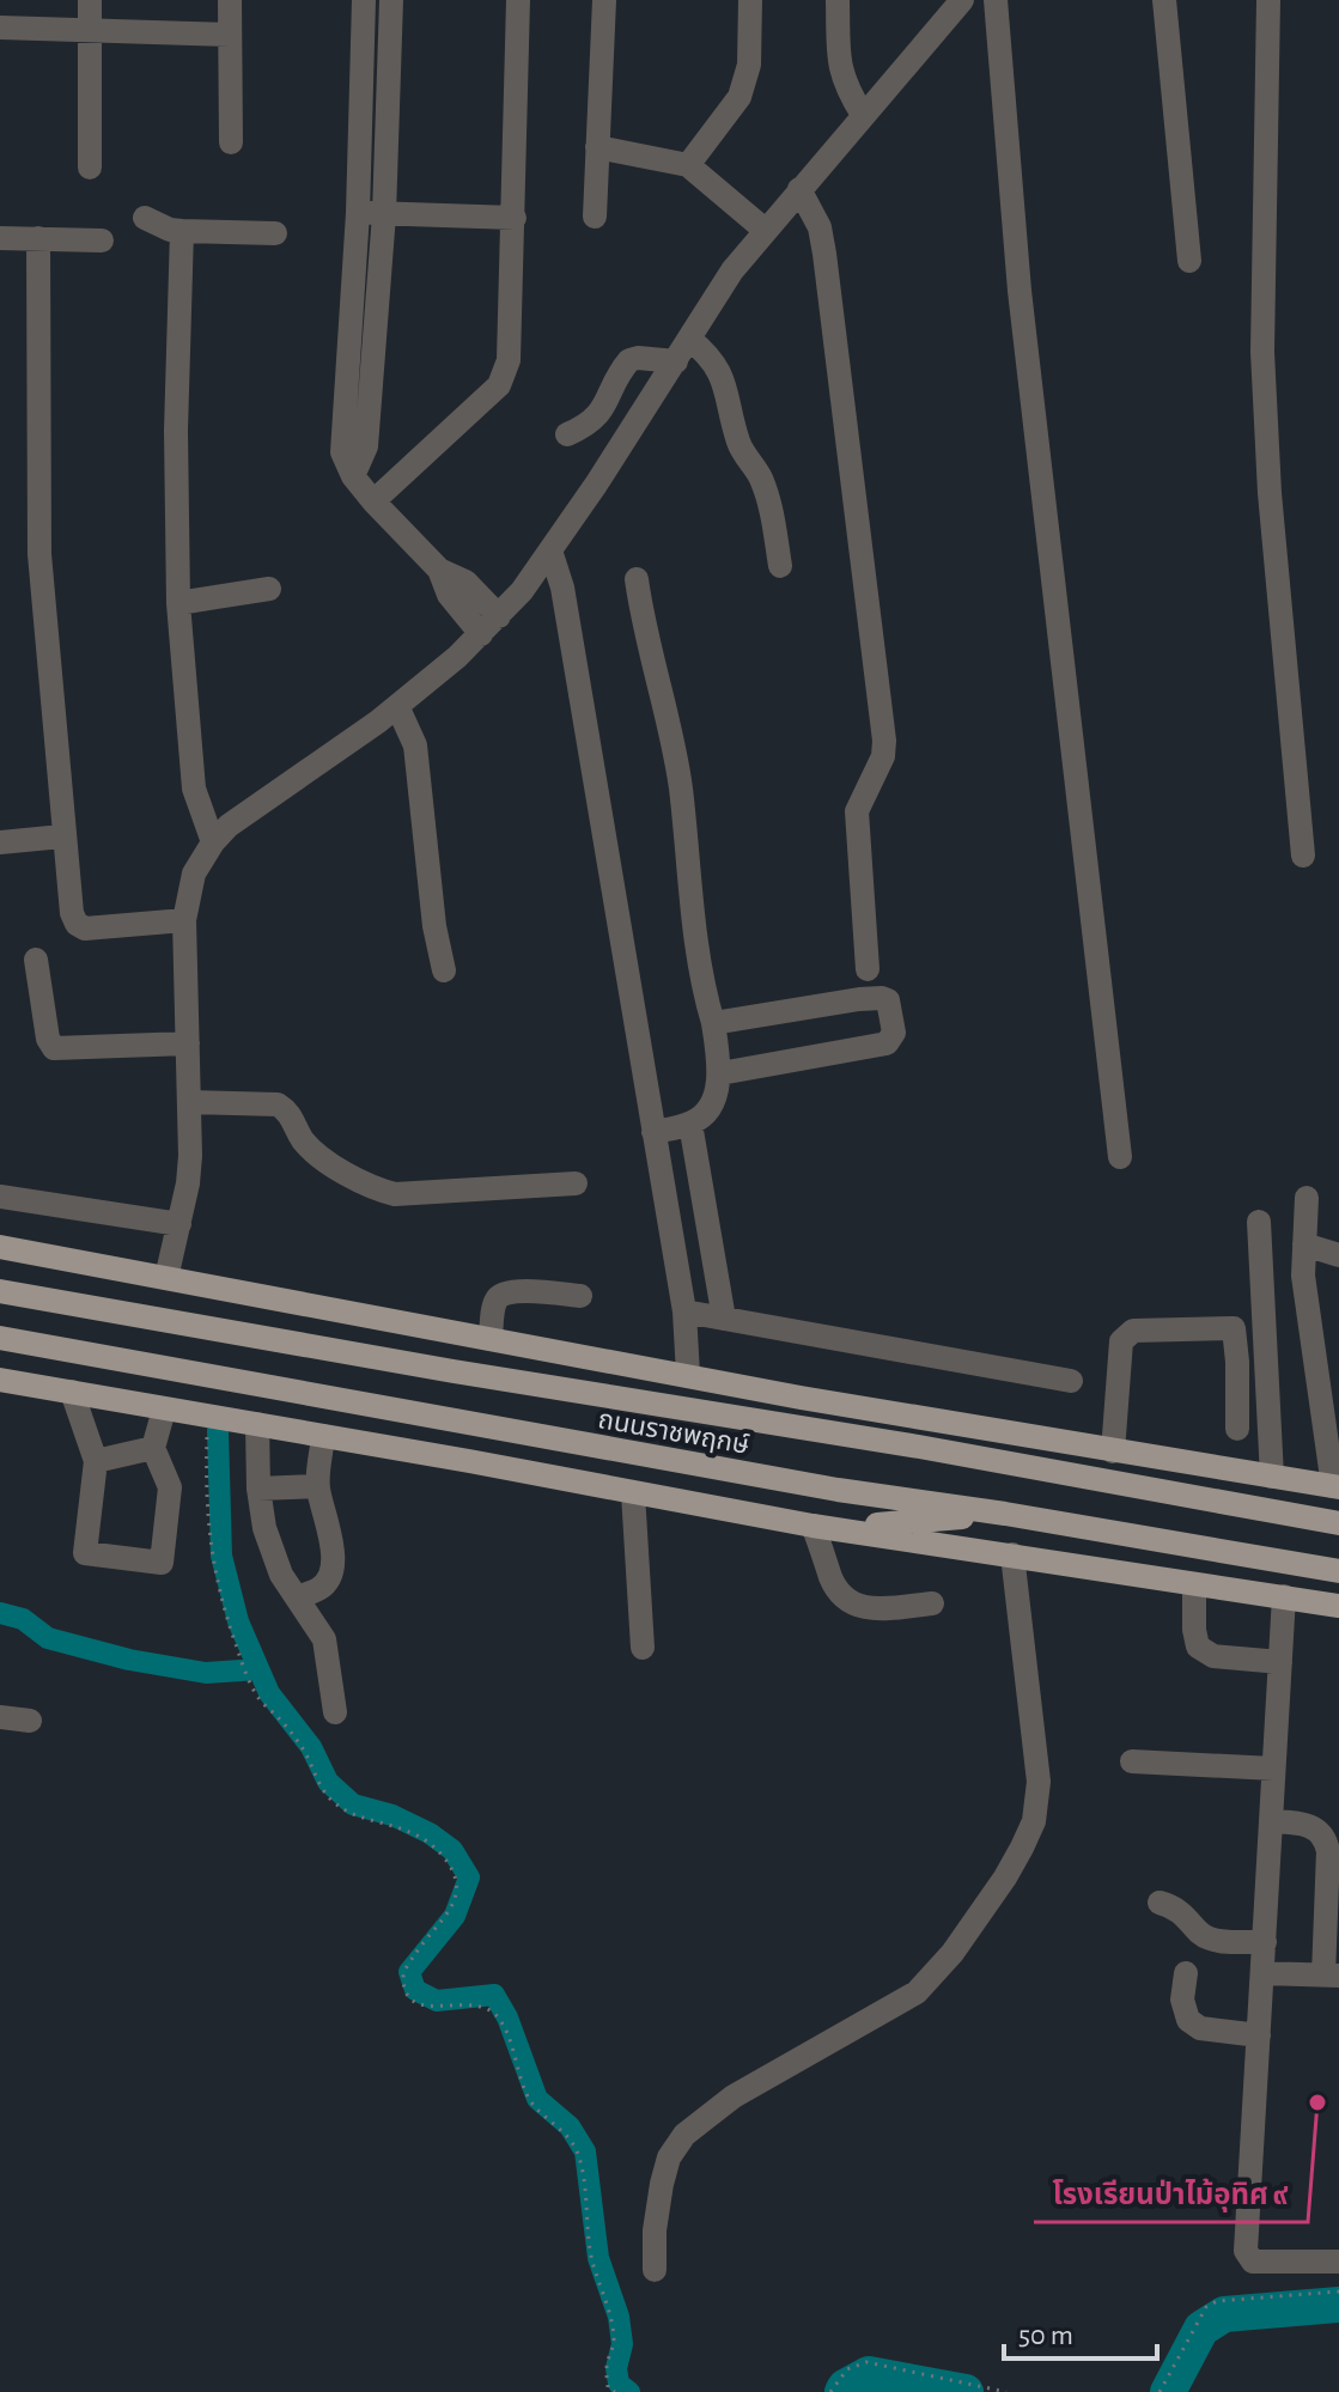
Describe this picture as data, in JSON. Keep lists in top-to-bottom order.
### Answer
{
  "streets": {
    "main road": ["ถนนราชพฤกษ์"]
  },
  "places": ["โรงเรียนป่าไม้อุทิศ ๙"],
  "scale_bar": "50 m"
}
